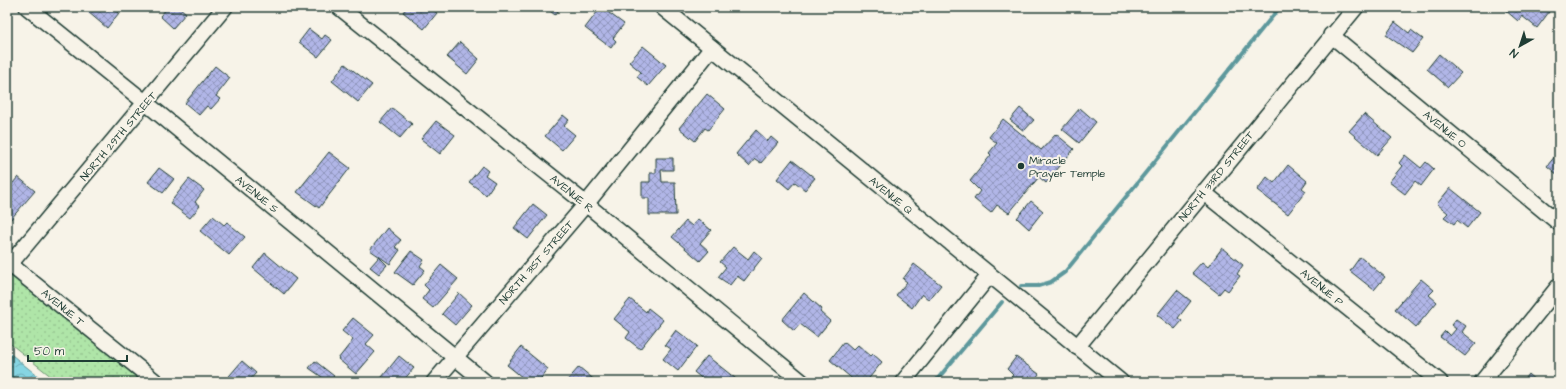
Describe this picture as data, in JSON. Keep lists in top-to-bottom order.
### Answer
{
  "streets": {
    "street": [
      "AVENUE O",
      "NORTH 29TH STREET",
      "NORTH 33RD STREET",
      "AVENUE R",
      "AVENUE S",
      "AVENUE Q",
      "NORTH 31ST STREET",
      "AVENUE P",
      "AVENUE T"
    ]
  },
  "crossings": [
    ["AVENUE O", "NORTH 33RD STREET"],
    ["NORTH 29TH STREET", "AVENUE S"],
    ["NORTH 29TH STREET", "AVENUE T"],
    ["NORTH 33RD STREET", "AVENUE Q"],
    ["NORTH 33RD STREET", "AVENUE P"],
    ["AVENUE R", "NORTH 31ST STREET"],
    ["AVENUE S", "NORTH 31ST STREET"],
    ["AVENUE Q", "NORTH 31ST STREET"]
  ],
  "places": ["Miracle Prayer Temple"],
  "scale_bar": "50 m",
  "north": "bottom left"
}
